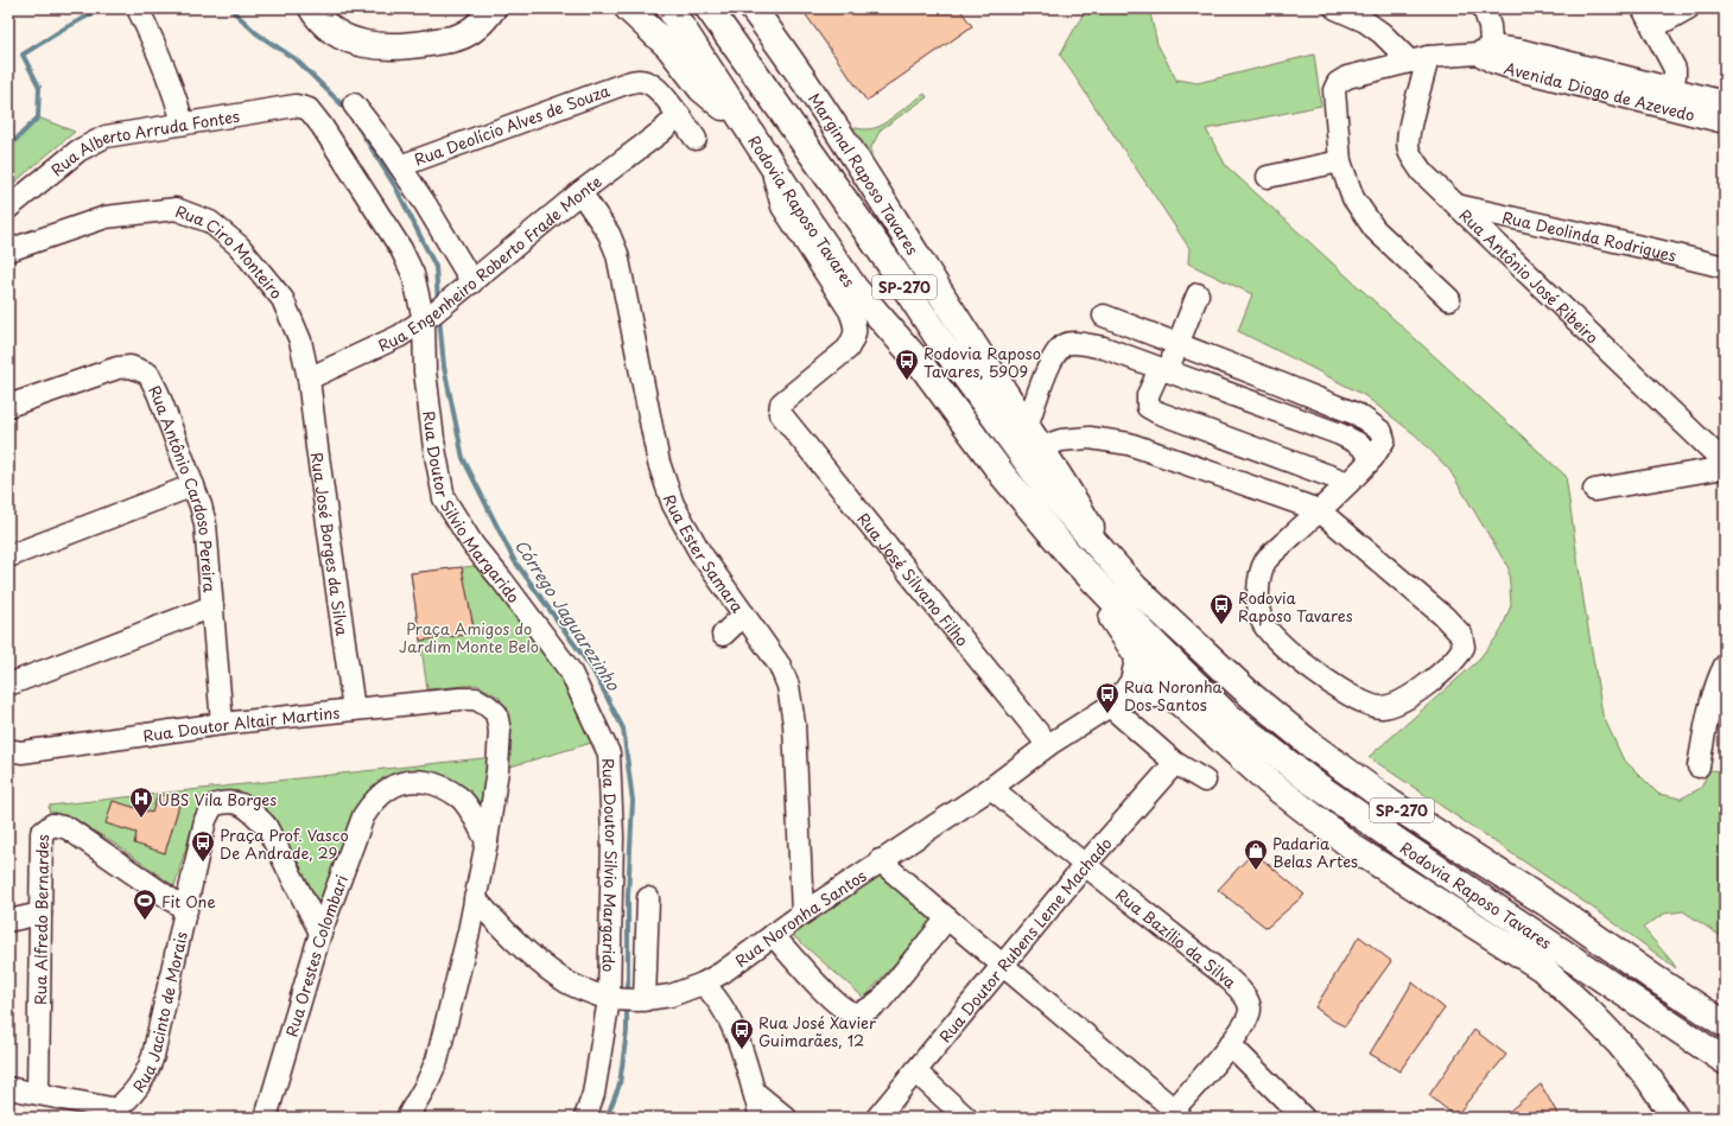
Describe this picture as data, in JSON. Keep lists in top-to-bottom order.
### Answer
{
  "streets": {
    "main road": ["Marginal Raposo Tavares", "Rodovia Raposo Tavares", "SP-270"],
    "street": [
      "Avenida Diogo de Azevedo",
      "Rua Deolício Alves de Souza",
      "Rua Alberto Arruda Fontes",
      "Rua Deolinda Rodrigues",
      "Rua Ciro Monteiro",
      "Rua Engenheiro Roberto Frade Monte",
      "Rua Antônio José Ribeiro",
      "Rua Antônio Cardoso Pereira",
      "Rua Doutor Silvio Margarido",
      "Rua José Borges da Silva",
      "Rua Ester Samara",
      "Rua José Silvano Filho",
      "Rua Doutor Altair Martins",
      "Rua Noronha Santos",
      "Rua Alfredo Bernardes",
      "Rua Bazílio da Silva",
      "Rua Doutor Rubens Leme Machado",
      "Rua Orestes Colombari",
      "Rua Jacinto de Morais"
    ]
  },
  "crossings": [
    ["Avenida Diogo de Azevedo", "Rua Antônio José Ribeiro"],
    ["Rua Deolício Alves de Souza", "Rua Engenheiro Roberto Frade Monte"],
    ["Rua Alberto Arruda Fontes", "Rua Doutor Silvio Margarido"],
    ["Marginal Raposo Tavares", "Rodovia Raposo Tavares"],
    ["Rodovia Raposo Tavares", "Rua José Silvano Filho"],
    ["Rua Deolinda Rodrigues", "Rua Antônio José Ribeiro"],
    ["Rua Ciro Monteiro", "Rua Engenheiro Roberto Frade Monte"],
    ["Rua Ciro Monteiro", "Rua José Borges da Silva"],
    ["Rua Engenheiro Roberto Frade Monte", "Rua Doutor Silvio Margarido"],
    ["Rua Engenheiro Roberto Frade Monte", "Rua José Borges da Silva"],
    ["Rua Engenheiro Roberto Frade Monte", "Rua Ester Samara"],
    ["Rua Antônio Cardoso Pereira", "Rua Doutor Altair Martins"],
    ["Rua Doutor Silvio Margarido", "Rua Noronha Santos"],
    ["Rua José Borges da Silva", "Rua Doutor Altair Martins"],
    ["Rua Ester Samara", "Rua Noronha Santos"],
    ["Rua José Silvano Filho", "Rua Noronha Santos"],
    ["Rua Doutor Altair Martins", "Rua Orestes Colombari"],
    ["Rua Noronha Santos", "Rua Bazílio da Silva"],
    ["Rua Alfredo Bernardes", "Rua Jacinto de Morais"],
    ["Rua Bazílio da Silva", "Rua Doutor Rubens Leme Machado"],
    ["Rua Orestes Colombari", "Rua Jacinto de Morais"]
  ],
  "water": ["Córrego Jaguarezinho"],
  "parks": ["Praça Amigos do Jardim Monte Belo"],
  "places": {
    "bus stop": [
      "Rodovia Raposo Tavares, 5909",
      "Rodovia Raposo Tavares",
      "Rua Noronha Dos Santos",
      "Praça Prof. Vasco De Andrade, 29",
      "Rua José Xavier Guimarães, 12"
    ],
    "hospital": ["UBS Vila Borges"],
    "shop": ["Padaria Belas Artes"],
    "sports": ["Fit One"]
  }
}
